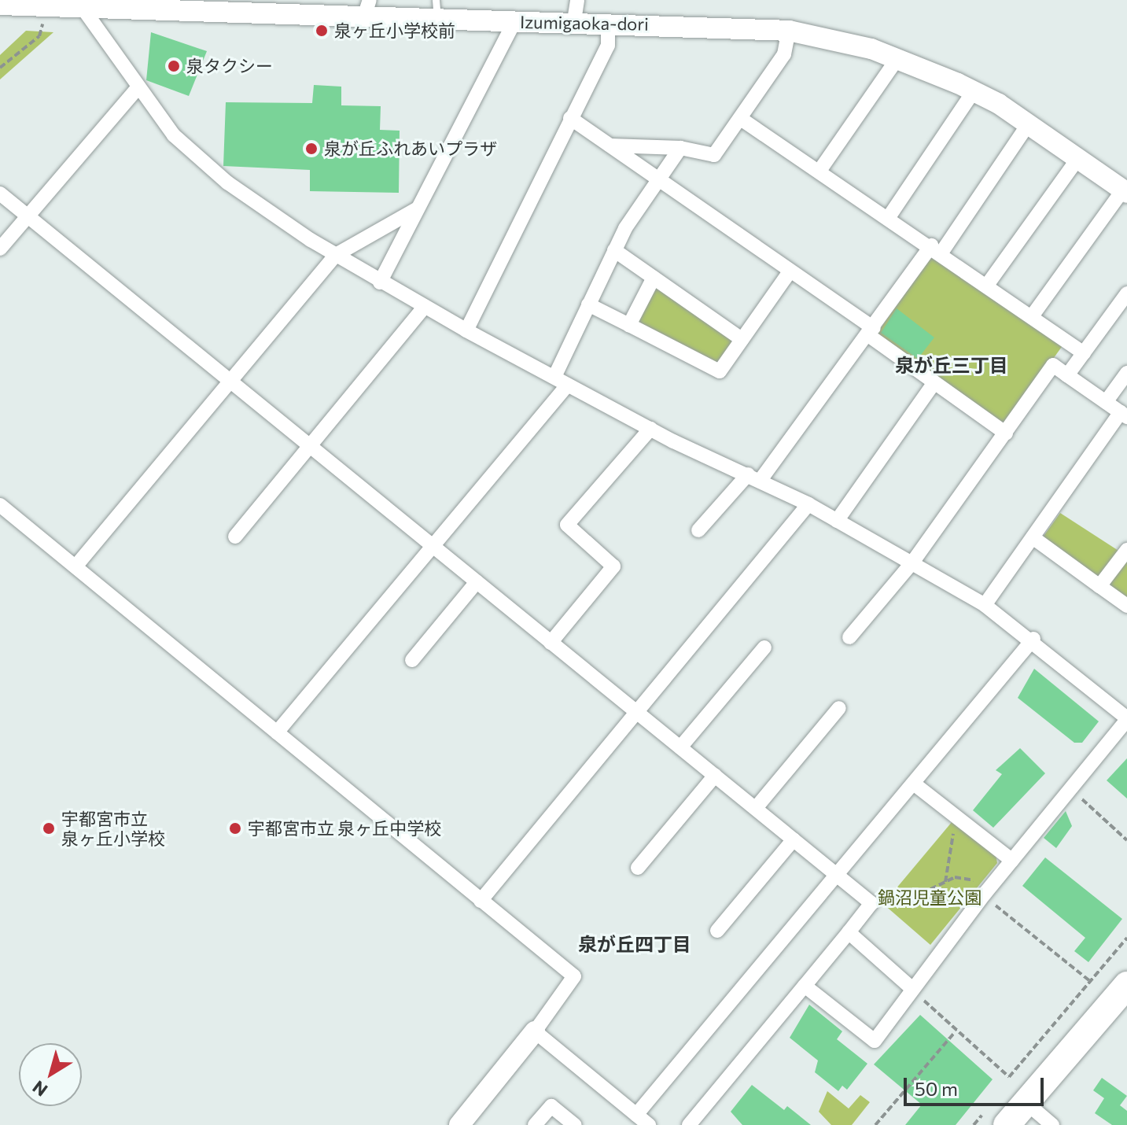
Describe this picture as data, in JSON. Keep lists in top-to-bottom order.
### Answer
{
  "streets": {
    "street": ["Izumigaoka-dori"]
  },
  "districts": ["泉が丘三丁目", "泉が丘四丁目"],
  "parks": ["鍋沼児童公園"],
  "places": [
    "泉ヶ丘小学校前",
    "泉タクシー",
    "泉が丘ふれあいプラザ",
    "宇都宮市立 泉ヶ丘小学校",
    "宇都宮市立 泉ヶ丘中学校"
  ],
  "scale_bar": "50 m",
  "north": "bottom left"
}
